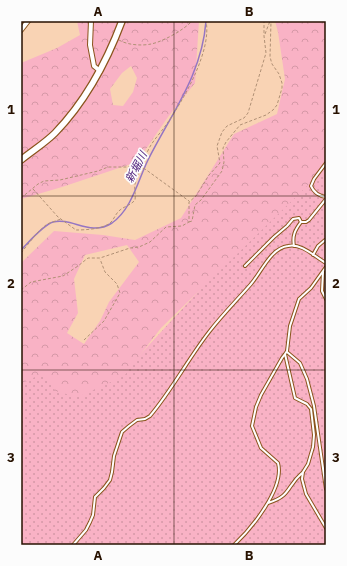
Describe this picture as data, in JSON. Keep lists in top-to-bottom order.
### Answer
{
  "water": ["新堀川"],
  "grid": {
    "columns": ["A", "B"],
    "rows": ["1", "2", "3"]
  }
}
